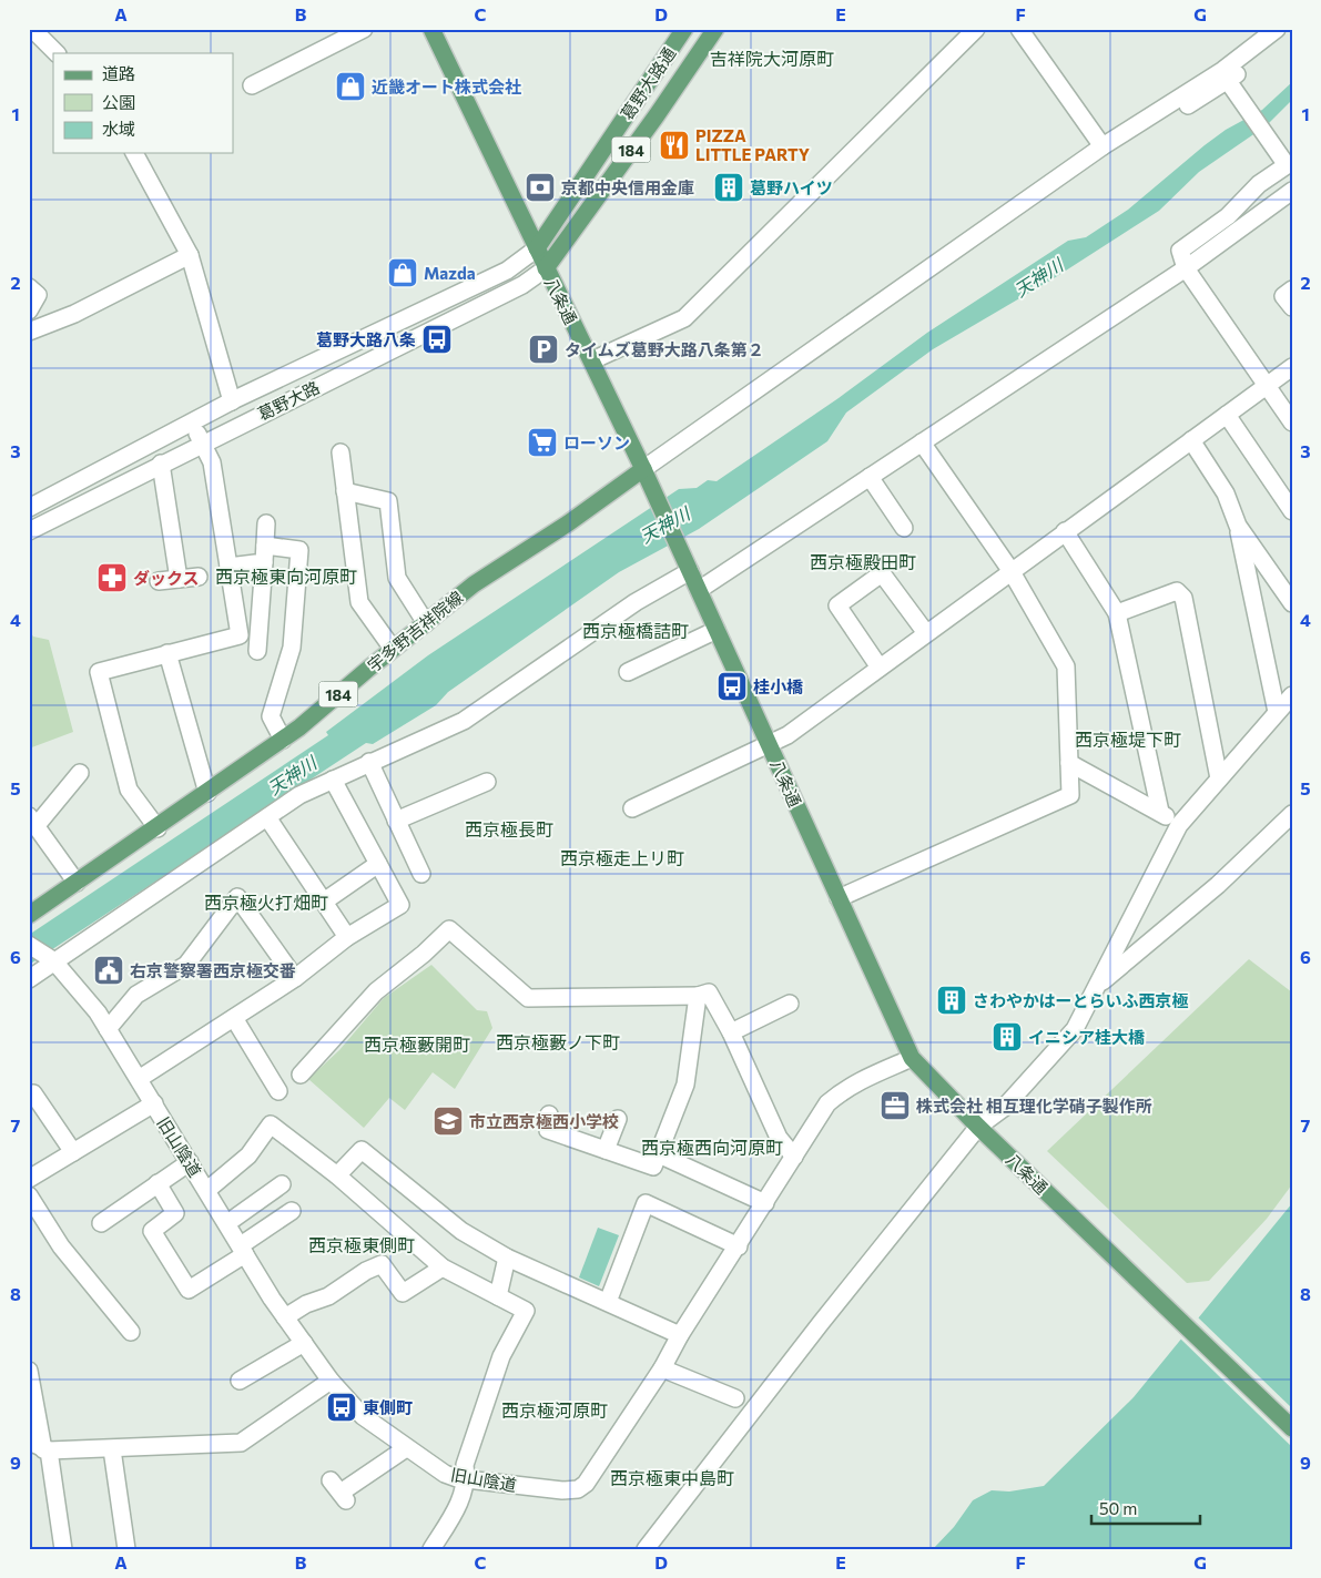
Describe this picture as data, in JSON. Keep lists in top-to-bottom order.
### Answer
{
  "streets": {
    "main road": [
      "葛野大路通",
      "184",
      "八条通",
      "宇多野吉祥院線"
    ],
    "street": ["葛野大路", "旧山陰道"]
  },
  "crossings": [
    ["葛野大路通", "八条通"],
    ["葛野大路通", "葛野大路"],
    ["八条通", "葛野大路"],
    ["八条通", "宇多野吉祥院線"],
    ["八条通", "旧山陰道"]
  ],
  "districts": [
    "吉祥院大河原町",
    "西京極殿田町",
    "西京極東向河原町",
    "西京極橋詰町",
    "西京極堤下町",
    "西京極長町",
    "西京極走上リ町",
    "西京極火打畑町",
    "西京極藪ノ下町",
    "西京極藪開町",
    "西京極西向河原町",
    "西京極東側町",
    "西京極河原町",
    "西京極東中島町"
  ],
  "water": ["天神川"],
  "places": {
    "shop": ["近畿オート株式会社", "Mazda"],
    "restaurant": ["PIZZA LITTLE PARTY"],
    "bank": ["京都中央信用金庫"],
    "building": ["葛野ハイツ", "さわやかはーとらいふ西京極", "イニシア桂大橋"],
    "bus stop": ["葛野大路八条", "桂小橋", "東側町"],
    "parking": ["タイムズ葛野大路八条第２"],
    "supermarket": ["ローソン"],
    "pharmacy": ["ダックス"],
    "public building": ["右京警察署西京極交番"],
    "office": ["株式会社 相互理化学硝子製作所"],
    "school or university": ["市立西京極西小学校"]
  },
  "legend": ["道路", "公園", "水域"],
  "scale_bar": "50 m",
  "grid": {
    "columns": [
      "A",
      "B",
      "C",
      "D",
      "E",
      "F",
      "G"
    ],
    "rows": [
      "1",
      "2",
      "3",
      "4",
      "5",
      "6",
      "7",
      "8",
      "9"
    ]
  }
}
